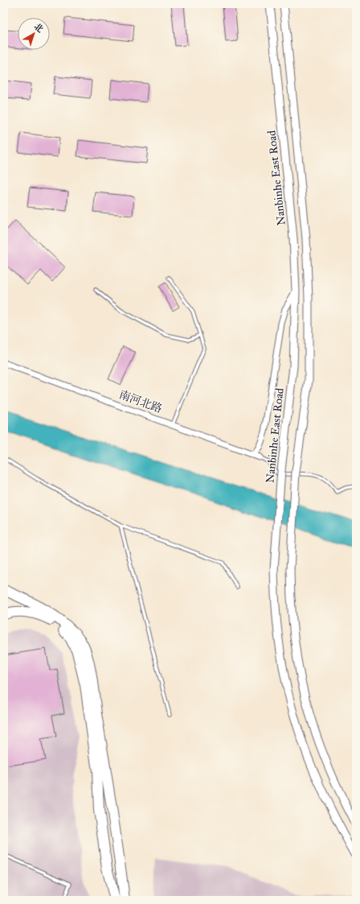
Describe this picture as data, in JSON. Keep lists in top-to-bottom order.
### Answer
{
  "streets": {
    "main road": ["Nanbinhe East Road"],
    "street": ["南河北路"]
  },
  "north": "top right"
}
